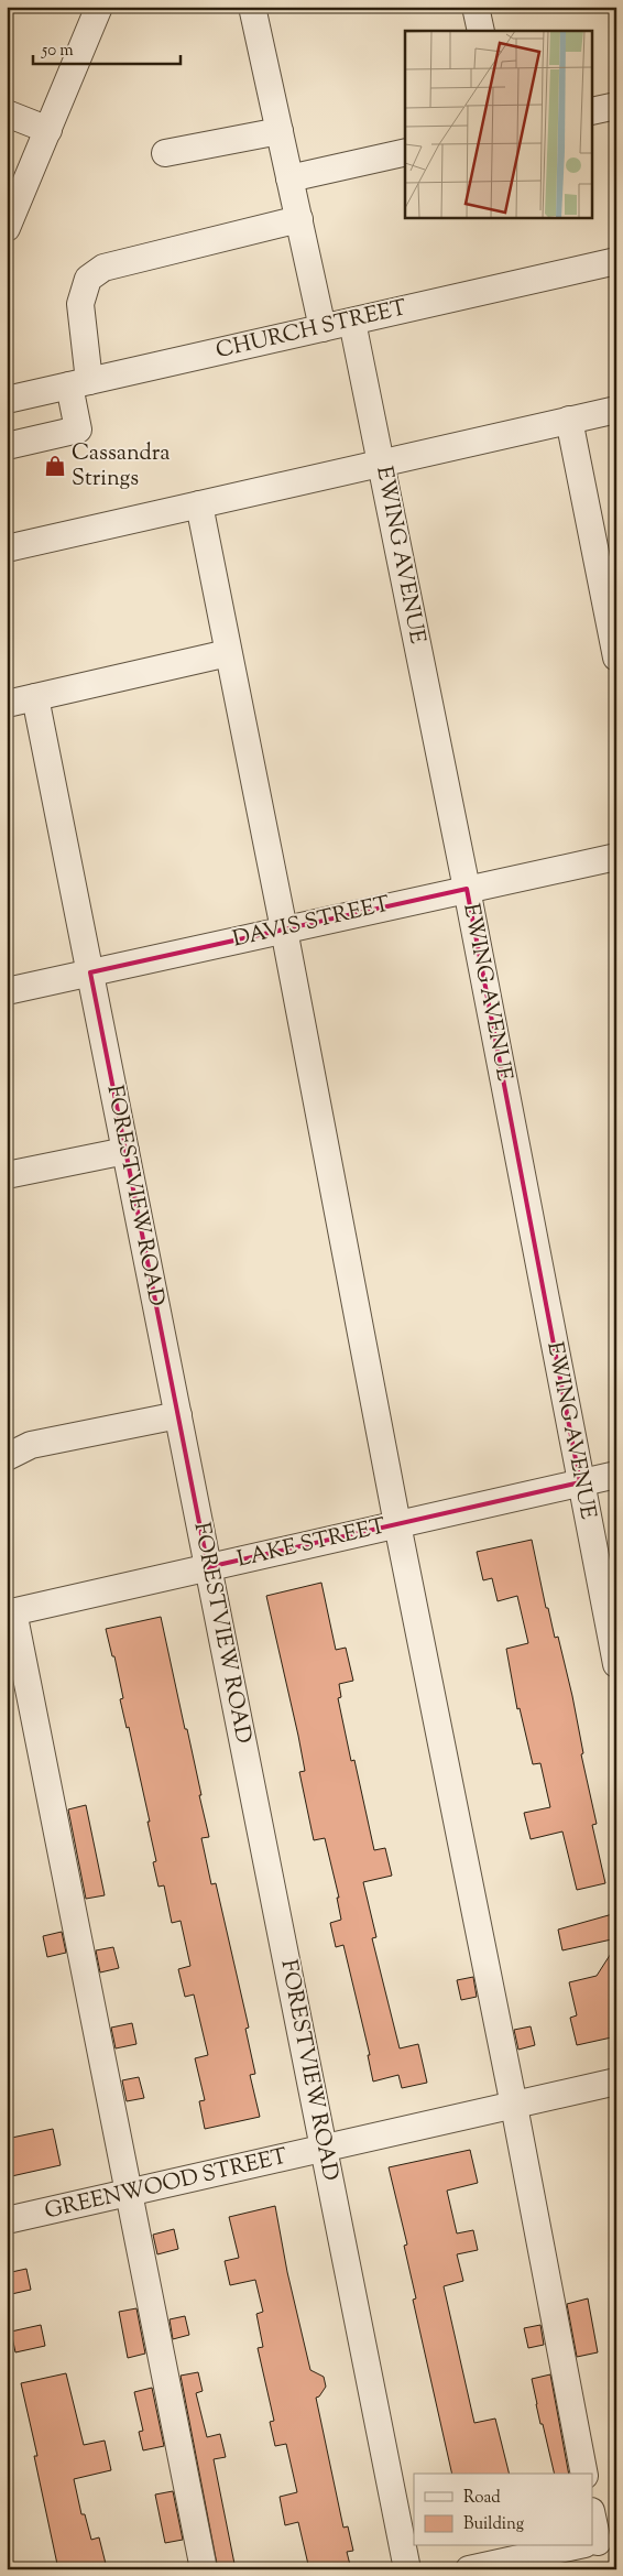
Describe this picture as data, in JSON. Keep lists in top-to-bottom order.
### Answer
{
  "streets": {
    "street": [
      "CHURCH STREET",
      "EWING AVENUE",
      "DAVIS STREET",
      "FORESTVIEW ROAD",
      "LAKE STREET",
      "GREENWOOD STREET"
    ]
  },
  "crossings": [
    ["CHURCH STREET", "EWING AVENUE"],
    ["EWING AVENUE", "DAVIS STREET"],
    ["EWING AVENUE", "LAKE STREET"],
    ["DAVIS STREET", "FORESTVIEW ROAD"],
    ["FORESTVIEW ROAD", "LAKE STREET"],
    ["FORESTVIEW ROAD", "GREENWOOD STREET"]
  ],
  "places": {
    "shop": ["Cassandra Strings"]
  },
  "legend": ["Road", "Building"],
  "scale_bar": "50 m"
}
